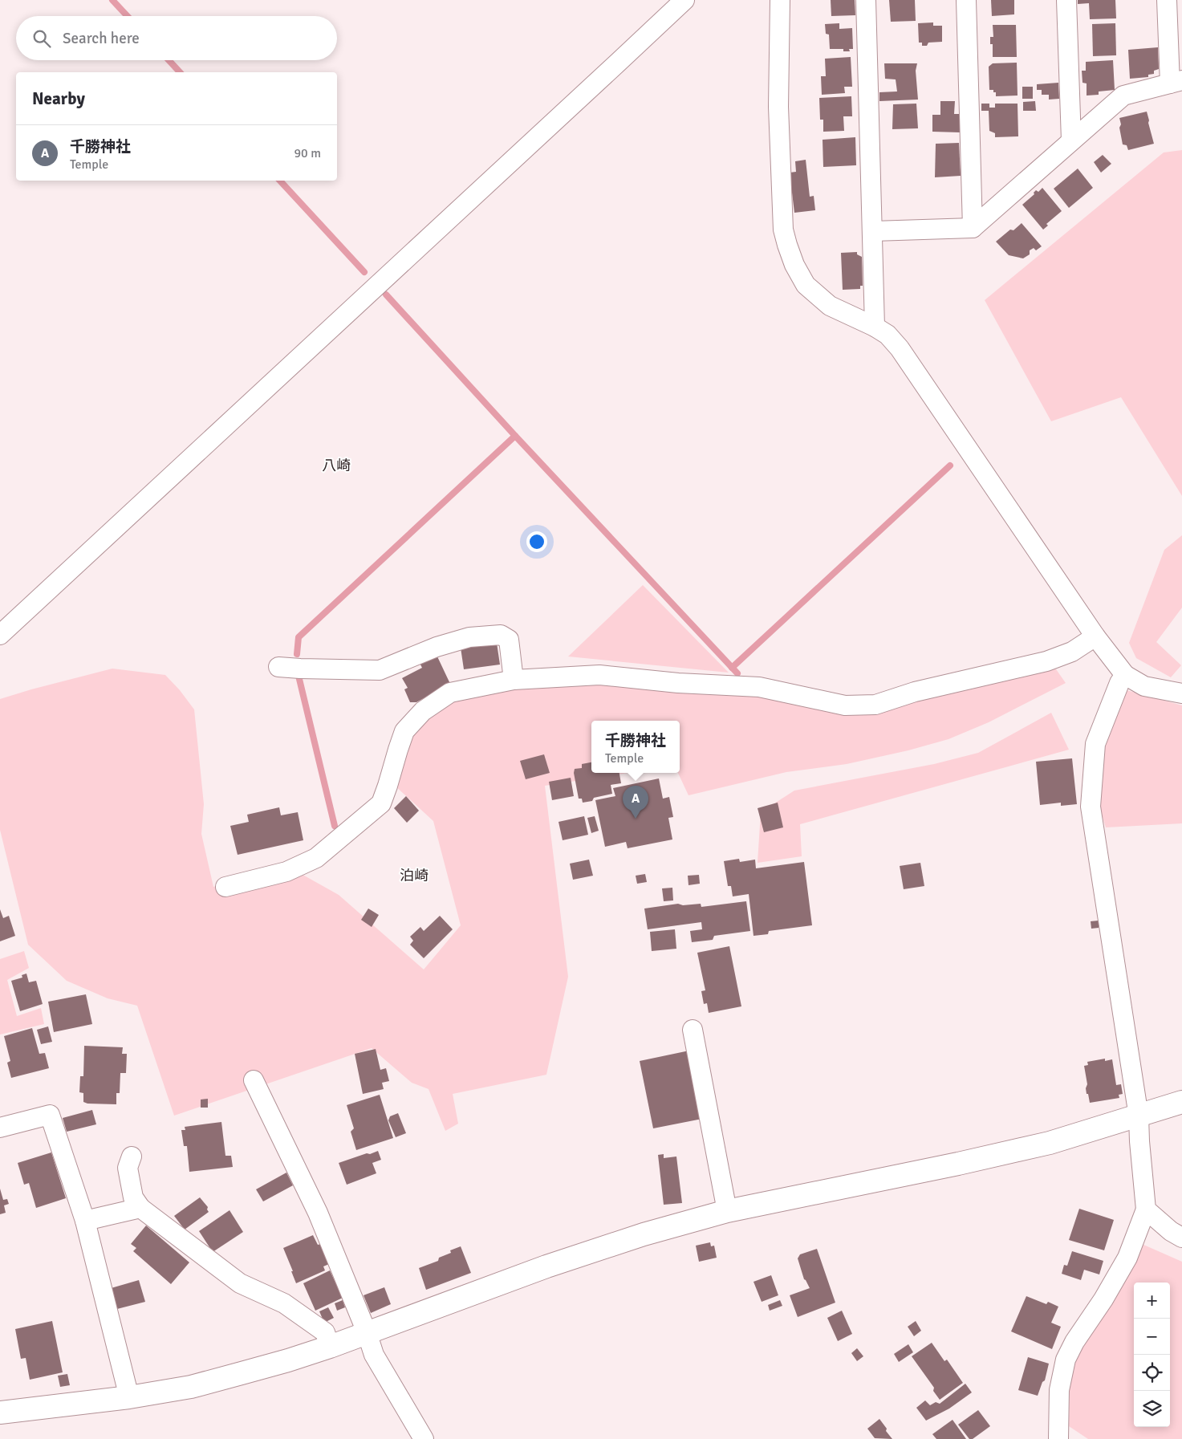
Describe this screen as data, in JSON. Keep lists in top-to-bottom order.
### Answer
{
  "districts": ["八崎", "泊崎"],
  "page": {
    "search": "Search here",
    "heading": "Nearby",
    "list": [
      {
        "mark": "A",
        "name": "千勝神社",
        "note": "Temple",
        "value": "90 m"
      }
    ],
    "popup": ["千勝神社", "Temple"],
    "pins": "A",
    "map_buttons": ["+", "−"]
  }
}
